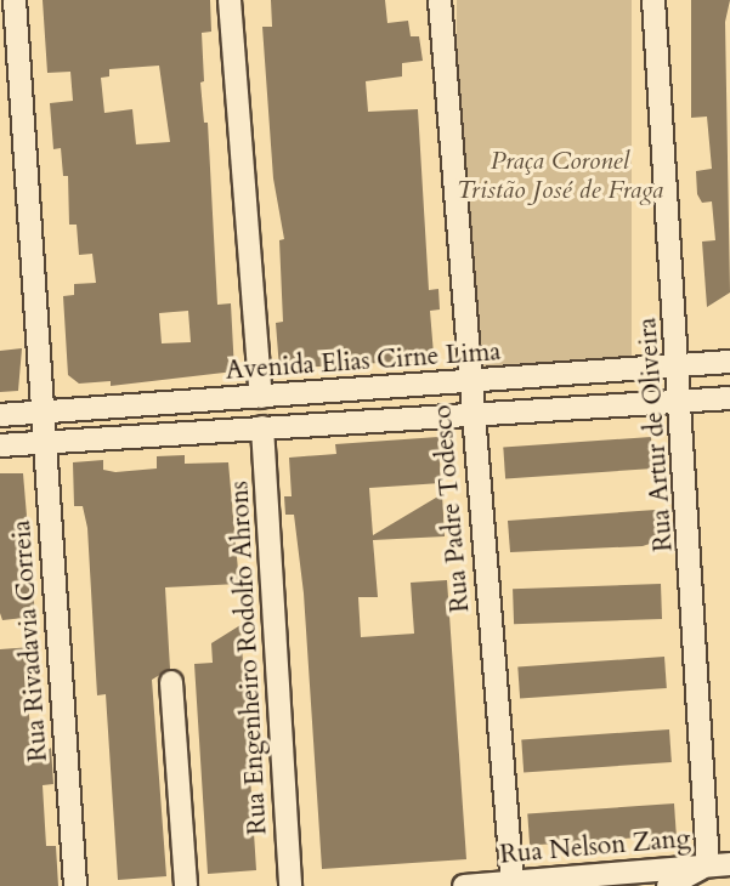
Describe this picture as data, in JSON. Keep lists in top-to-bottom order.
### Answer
{
  "streets": {
    "street": [
      "Avenida Elias Cirne Lima",
      "Rua Artur de Oliveira",
      "Rua Padre Todesco",
      "Rua Rivadavia Correia",
      "Rua Engenheiro Rodolfo Ahrons",
      "Rua Nelson Zang"
    ]
  },
  "crossings": [
    ["Avenida Elias Cirne Lima", "Rua Artur de Oliveira"],
    ["Avenida Elias Cirne Lima", "Rua Padre Todesco"],
    ["Avenida Elias Cirne Lima", "Rua Rivadavia Correia"],
    ["Rua Artur de Oliveira", "Rua Nelson Zang"],
    ["Rua Padre Todesco", "Rua Nelson Zang"]
  ],
  "parks": ["Praça Coronel Tristão José de Fraga"]
}
